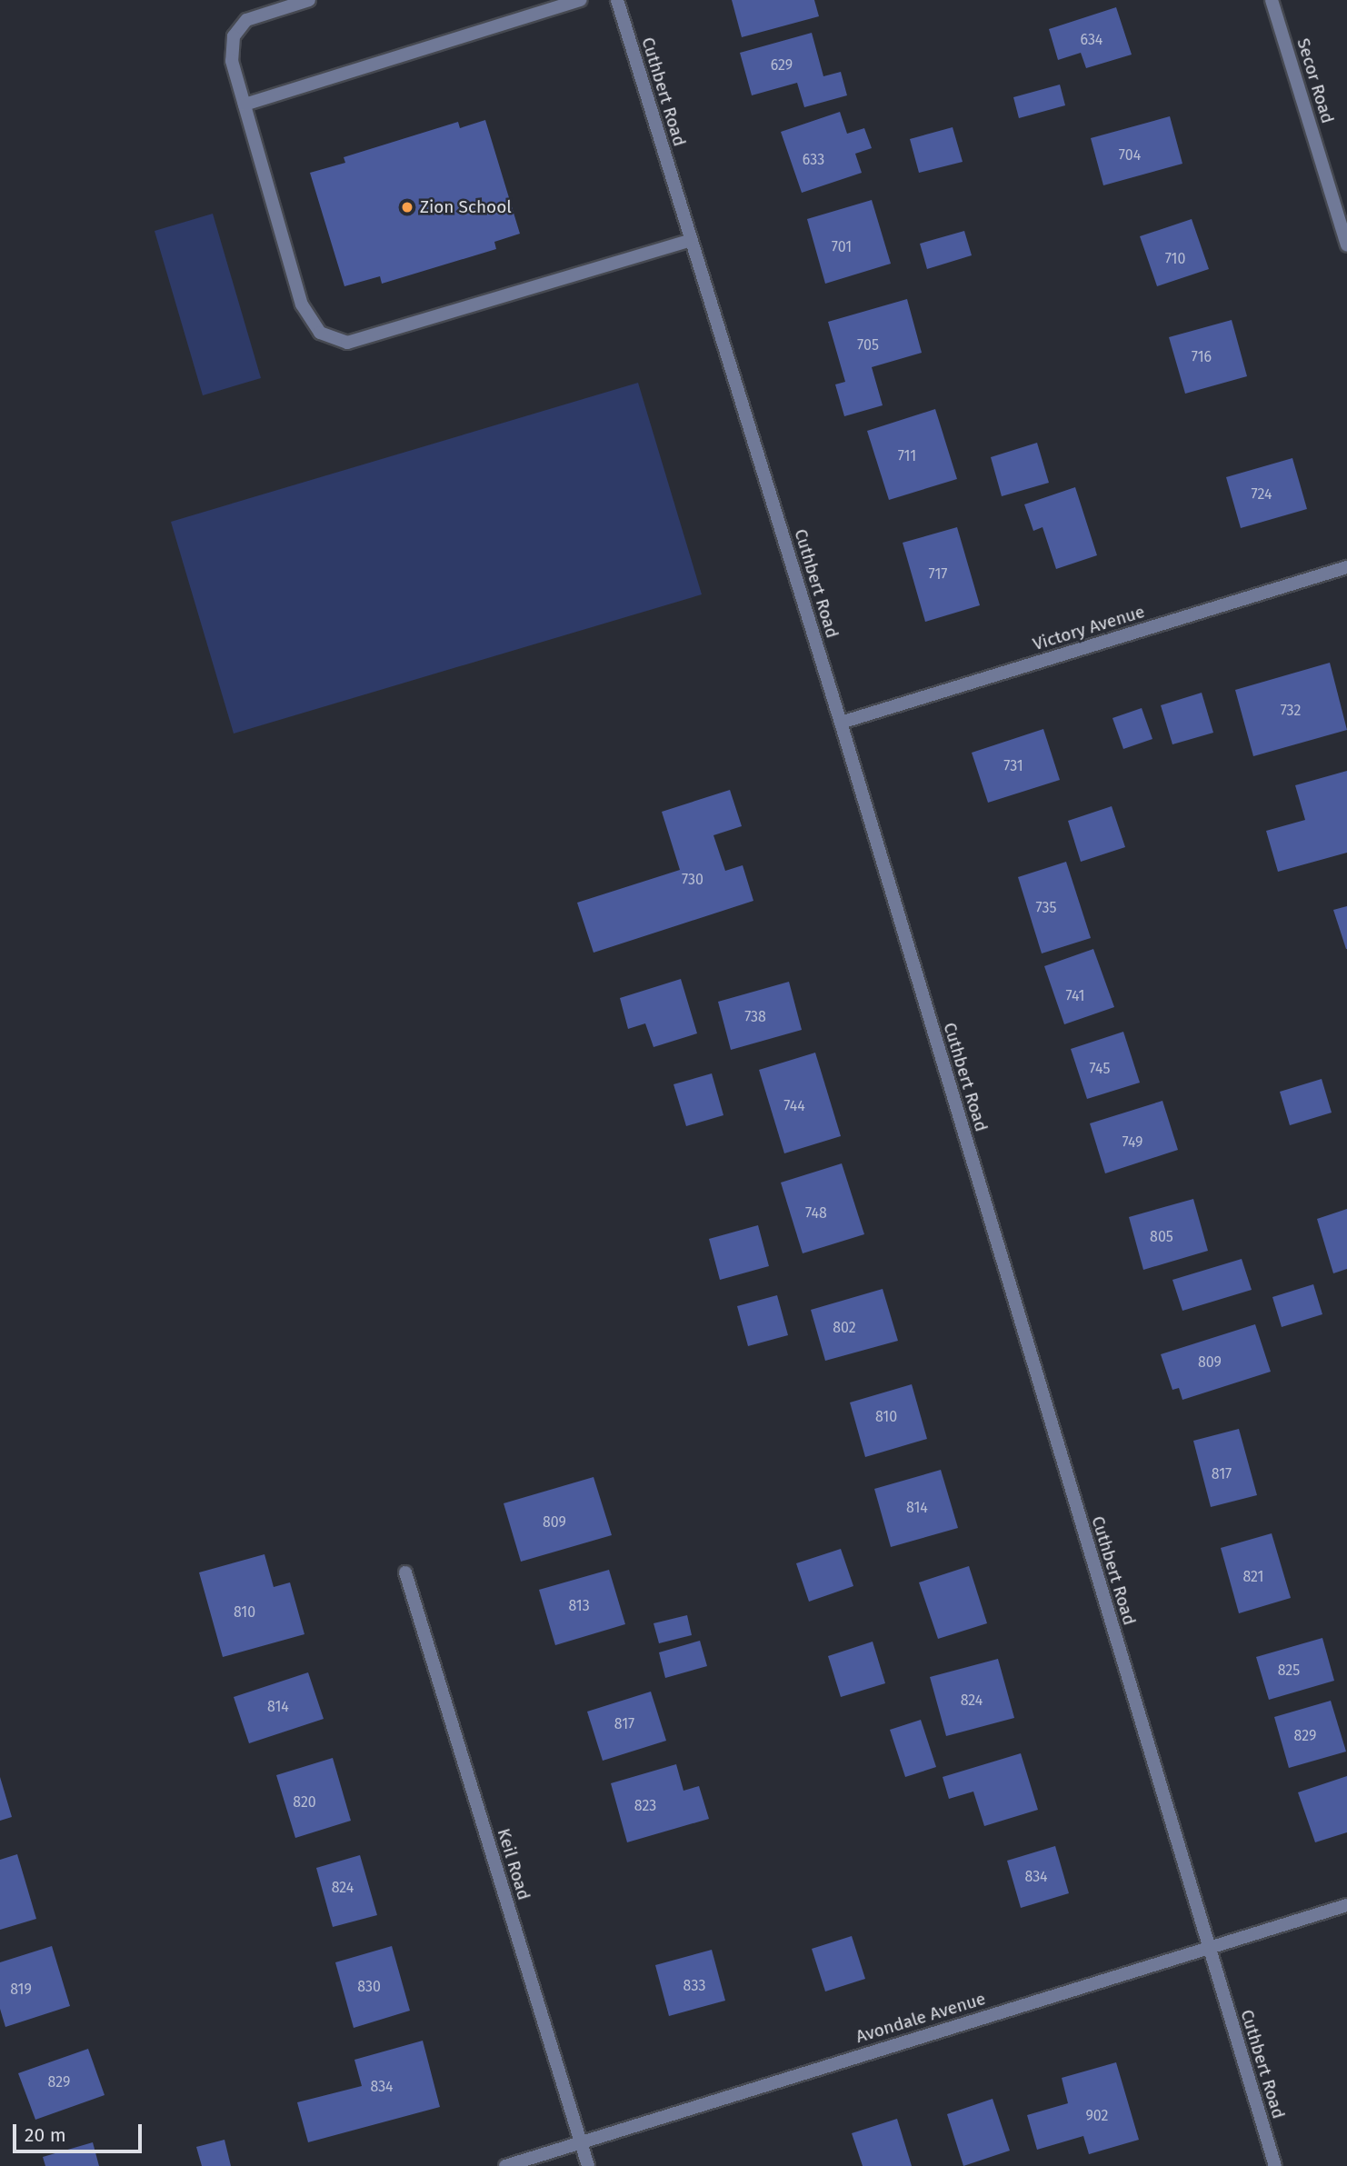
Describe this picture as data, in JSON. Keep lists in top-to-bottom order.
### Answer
{
  "streets": {
    "street": [
      "Secor Road",
      "Cuthbert Road",
      "Victory Avenue",
      "Keil Road",
      "Avondale Avenue"
    ]
  },
  "crossings": [
    ["Cuthbert Road", "Victory Avenue"],
    ["Cuthbert Road", "Avondale Avenue"],
    ["Keil Road", "Avondale Avenue"]
  ],
  "places": ["Zion School"],
  "house_numbers": [
    "634",
    "629",
    "704",
    "633",
    "701",
    "710",
    "705",
    "716",
    "711",
    "724",
    "717",
    "732",
    "731",
    "730",
    "735",
    "741",
    "738",
    "745",
    "744",
    "749",
    "748",
    "805",
    "802",
    "809",
    "810",
    "817",
    "814",
    "809",
    "821",
    "813",
    "810",
    "825",
    "824",
    "814",
    "817",
    "829",
    "820",
    "823",
    "834",
    "824",
    "833",
    "830",
    "819",
    "829",
    "834",
    "902"
  ],
  "scale_bar": "20 m"
}
